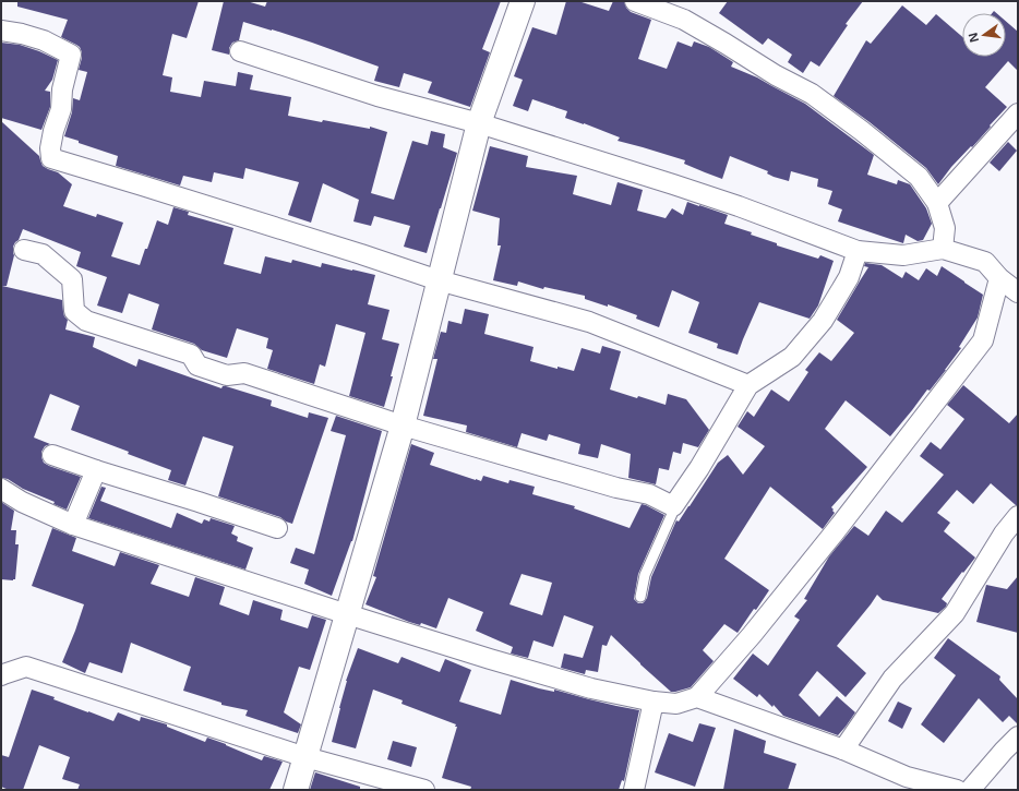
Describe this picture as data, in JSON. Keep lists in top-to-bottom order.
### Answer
{
  "north": "left"
}
